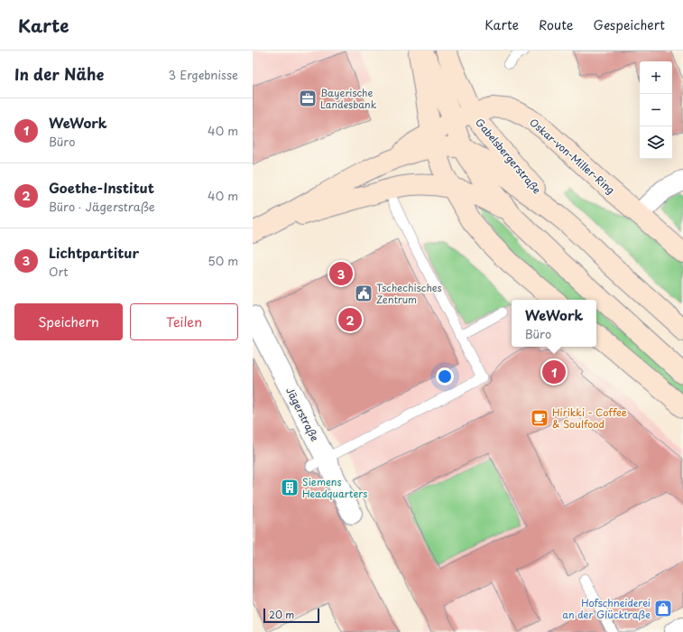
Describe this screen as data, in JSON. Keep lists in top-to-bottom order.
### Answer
{
  "streets": {
    "main road": ["Gabelsbergerstraße", "Oskar-von-Miller-Ring"],
    "street": ["Jägerstraße"]
  },
  "crossings": [
    ["Gabelsbergerstraße", "Oskar-von-Miller-Ring"]
  ],
  "places": {
    "office": ["Bayerische Landesbank"],
    "public building": ["Tschechisches Zentrum"],
    "cafe": ["Hirikki - Coffee & Soulfood"],
    "building": ["Siemens Headquarters"],
    "shop": ["Hofschneiderei an der Glücktraße"]
  },
  "scale_bar": "20 m",
  "page": {
    "header": "Karte",
    "nav": ["Karte", "Route", "Gespeichert"],
    "heading": ["In der Nähe", "3 Ergebnisse"],
    "map_buttons": ["+", "−"],
    "list": [
      {
        "mark": "1",
        "name": "WeWork",
        "note": "Büro",
        "value": "40 m"
      },
      {
        "mark": "2",
        "name": "Goethe-Institut",
        "note": "Büro · Jägerstraße",
        "value": "40 m"
      },
      {
        "mark": "3",
        "name": "Lichtpartitur",
        "note": "Ort",
        "value": "50 m"
      }
    ],
    "pins": ["3", "2", "1"],
    "buttons": ["Speichern", "Teilen"],
    "popup": ["WeWork", "Büro"],
    "scale": "20 m"
  }
}
